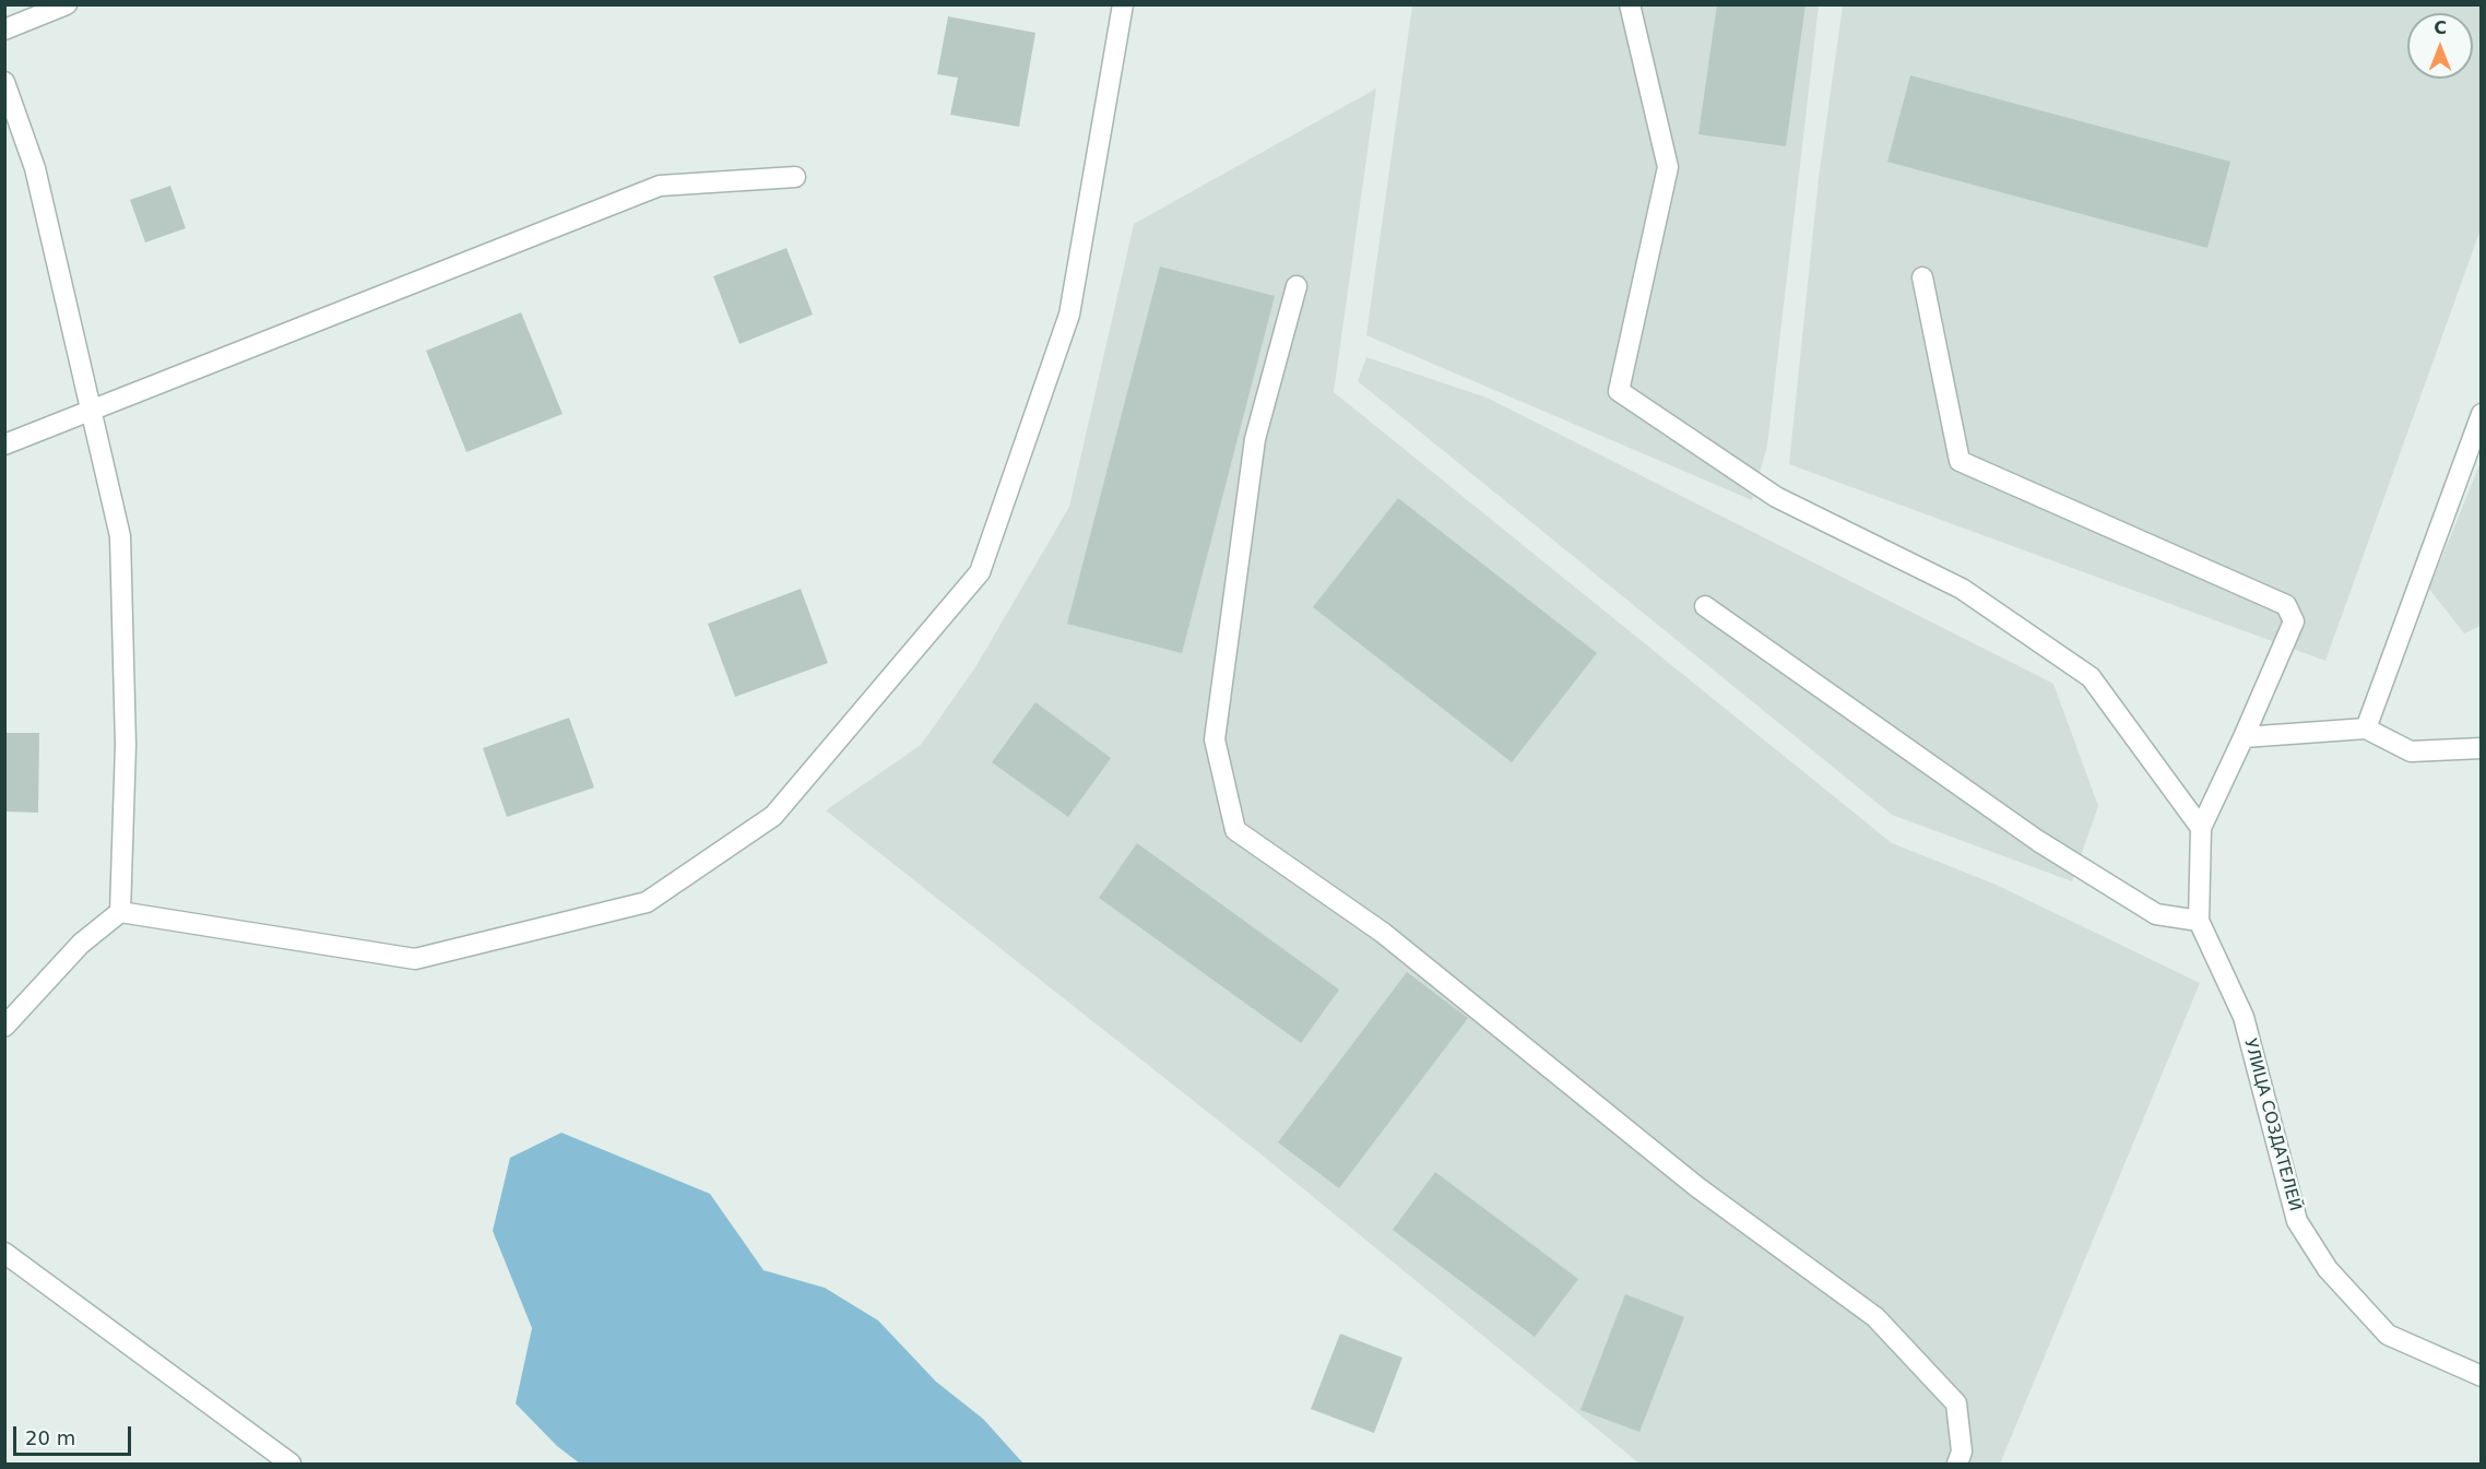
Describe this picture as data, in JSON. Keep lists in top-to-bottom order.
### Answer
{
  "streets": {
    "street": ["УЛИЦА СОЗДАТЕЛЕЙ"]
  },
  "scale_bar": "20 m",
  "north": "top"
}
